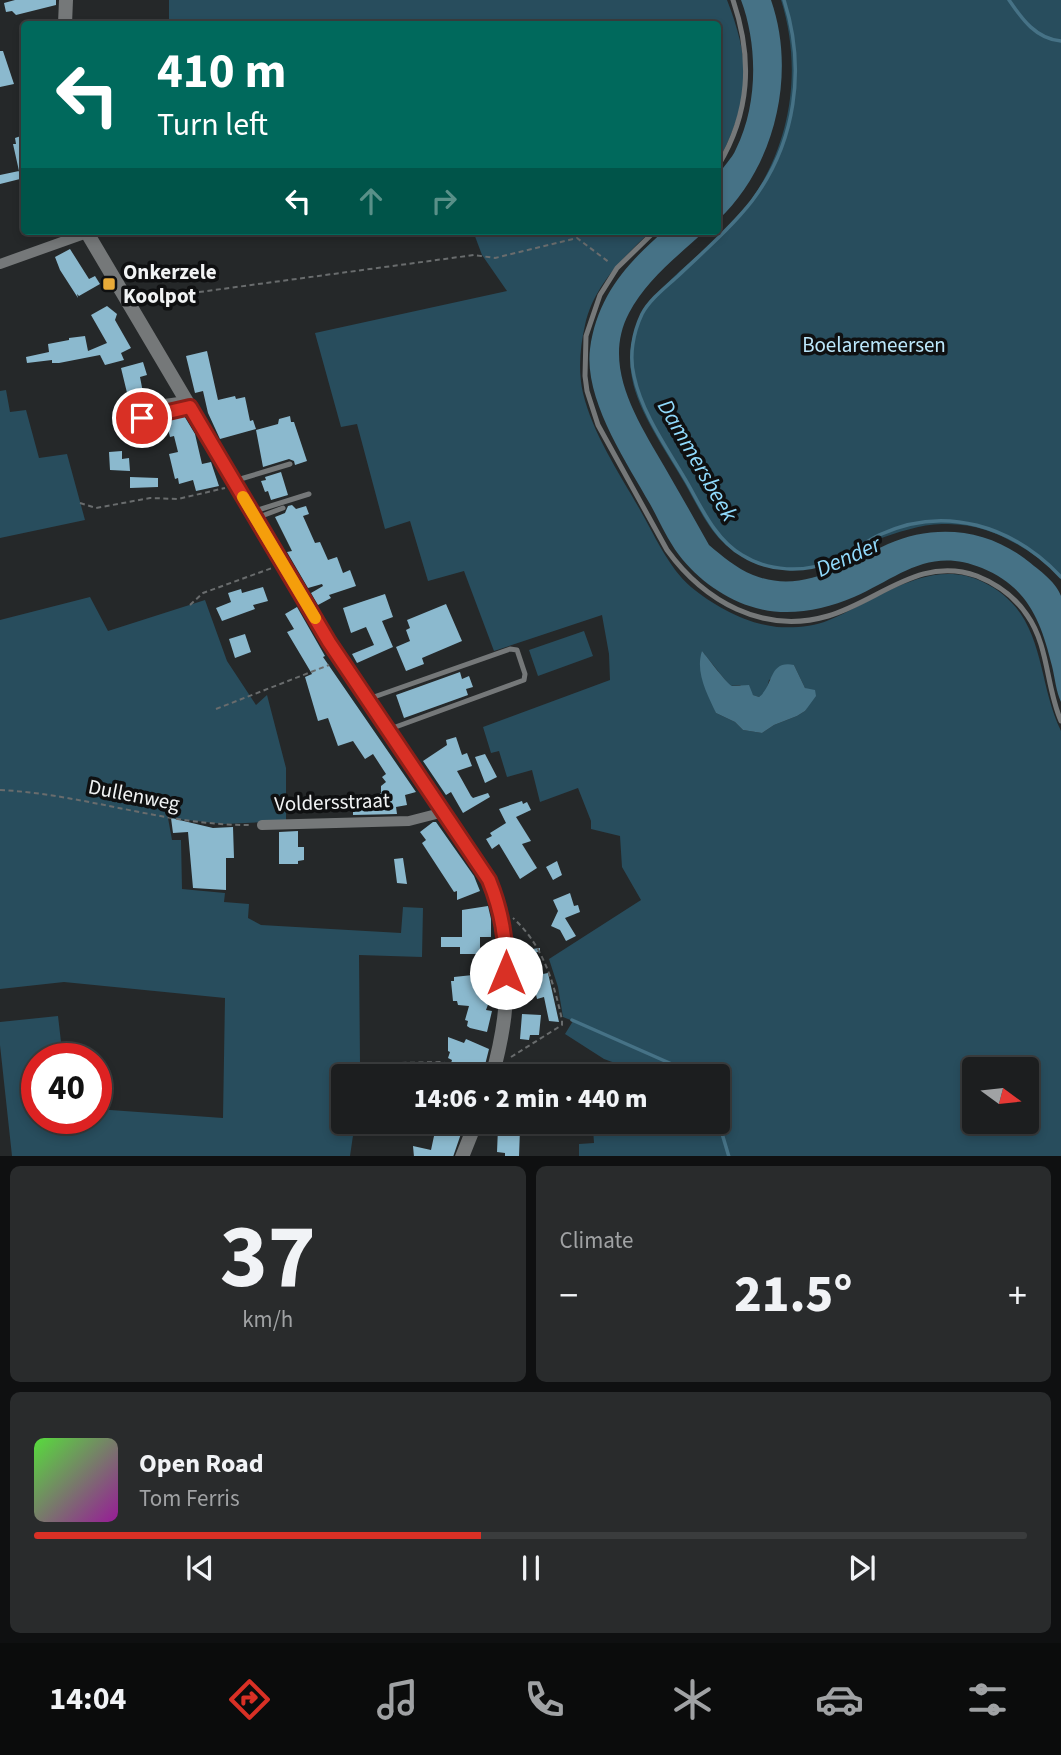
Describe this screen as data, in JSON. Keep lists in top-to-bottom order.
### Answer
{
  "streets": {
    "street": ["Voldersstraat"],
    "path": ["Dullenweg"]
  },
  "crossings": [
    ["Dullenweg", "Voldersstraat"]
  ],
  "water": ["Dammersbeek", "Dender"],
  "parks": ["Boelaremeersen"],
  "places": {
    "transit": ["Onkerzele Koolpot"]
  },
  "north": "right",
  "page": {
    "turn": ["410 m", "Turn left"],
    "limit": "40",
    "trip": "14:06 · 2 min · 440 m",
    "tile": [
      ["37", "km/h"],
      "Climate"
    ],
    "heat": ["−", "21.5°", "+"],
    "song": ["Open Road", "Tom Ferris"],
    "tabs": "14:04"
  }
}
